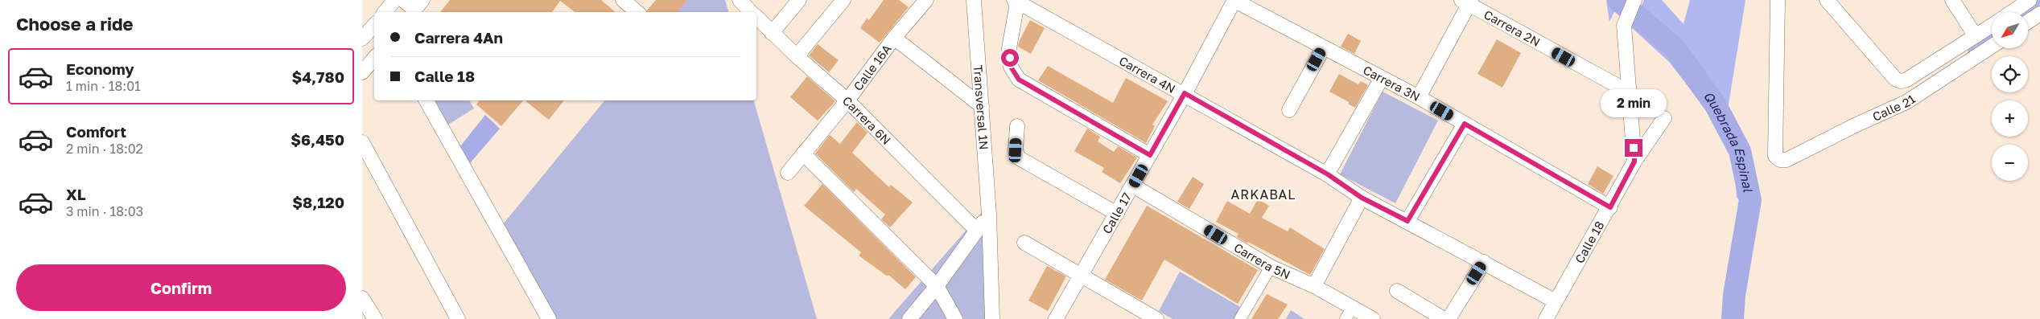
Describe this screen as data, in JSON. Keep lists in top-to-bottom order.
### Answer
{
  "streets": {
    "street": [
      "Carrera 2N",
      "Calle 16A",
      "Carrera 4N",
      "Carrera 3N",
      "Transversal 1N",
      "Calle 21",
      "Carrera 6N",
      "Calle 17",
      "Calle 18",
      "Carrera 5N"
    ]
  },
  "crossings": [
    ["Calle 16A", "Carrera 6N"],
    ["Carrera 4N", "Calle 17"],
    ["Carrera 4N", "Calle 18"],
    ["Carrera 3N", "Calle 17"],
    ["Carrera 3N", "Calle 18"],
    ["Calle 17", "Carrera 5N"]
  ],
  "districts": ["ARKABAL"],
  "water": ["Quebrada Espinal"],
  "north": "bottom left",
  "page": {
    "heading": "Choose a ride",
    "map_buttons": ["+", "−"],
    "banner": ["Carrera 4An", "Calle 18"],
    "list": [
      {
        "name": "Economy",
        "note": "1 min · 18:01",
        "value": "$4,780"
      },
      {
        "name": "Comfort",
        "note": "2 min · 18:02",
        "value": "$6,450"
      },
      {
        "name": "XL",
        "note": "3 min · 18:03",
        "value": "$8,120"
      }
    ],
    "bubble": "2 min",
    "buttons": "Confirm"
  }
}
